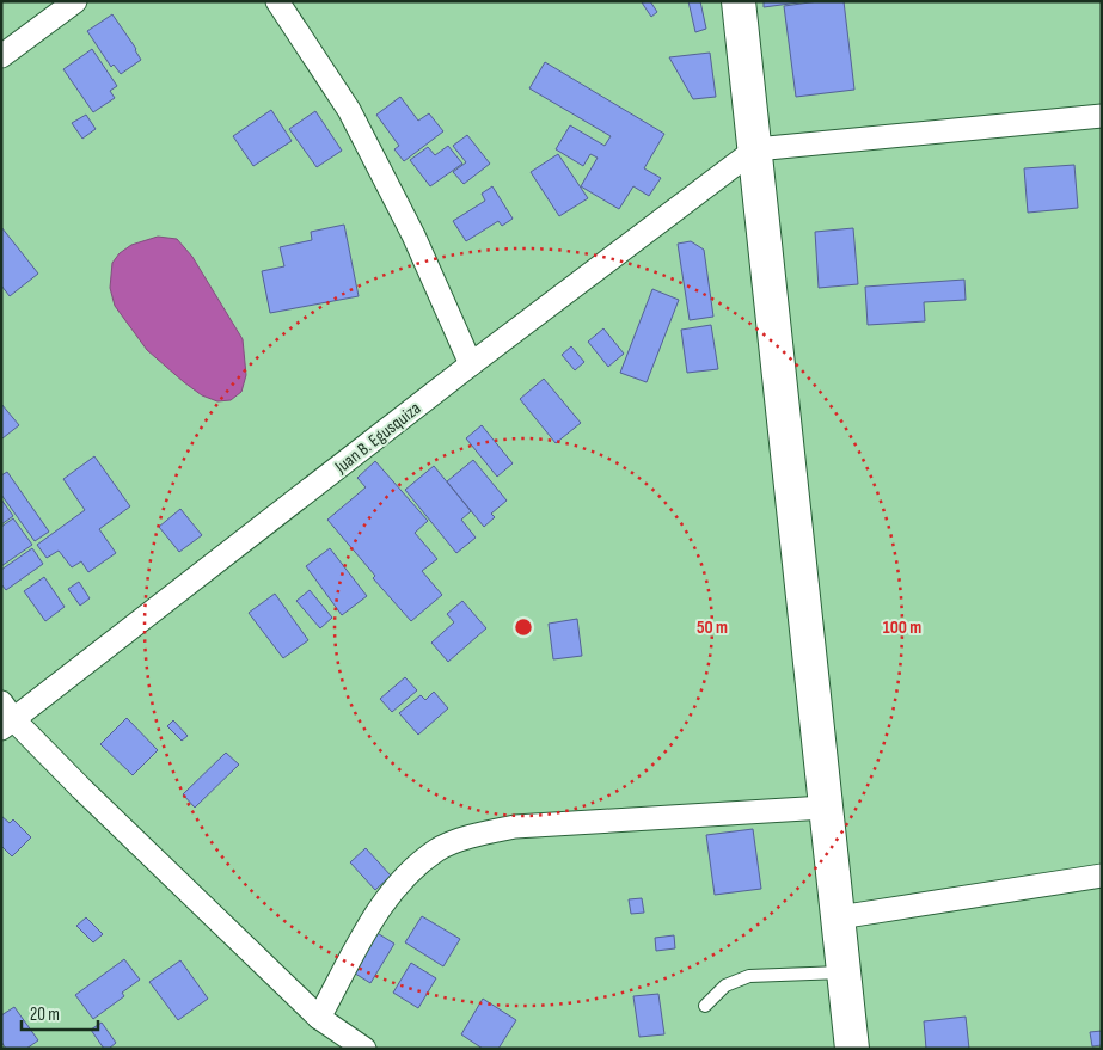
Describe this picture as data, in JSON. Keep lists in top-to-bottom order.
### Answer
{
  "streets": {
    "street": ["Juan B. Egusquiza"]
  },
  "scale_bar": "20 m",
  "rings": ["50 m", "100 m"]
}
